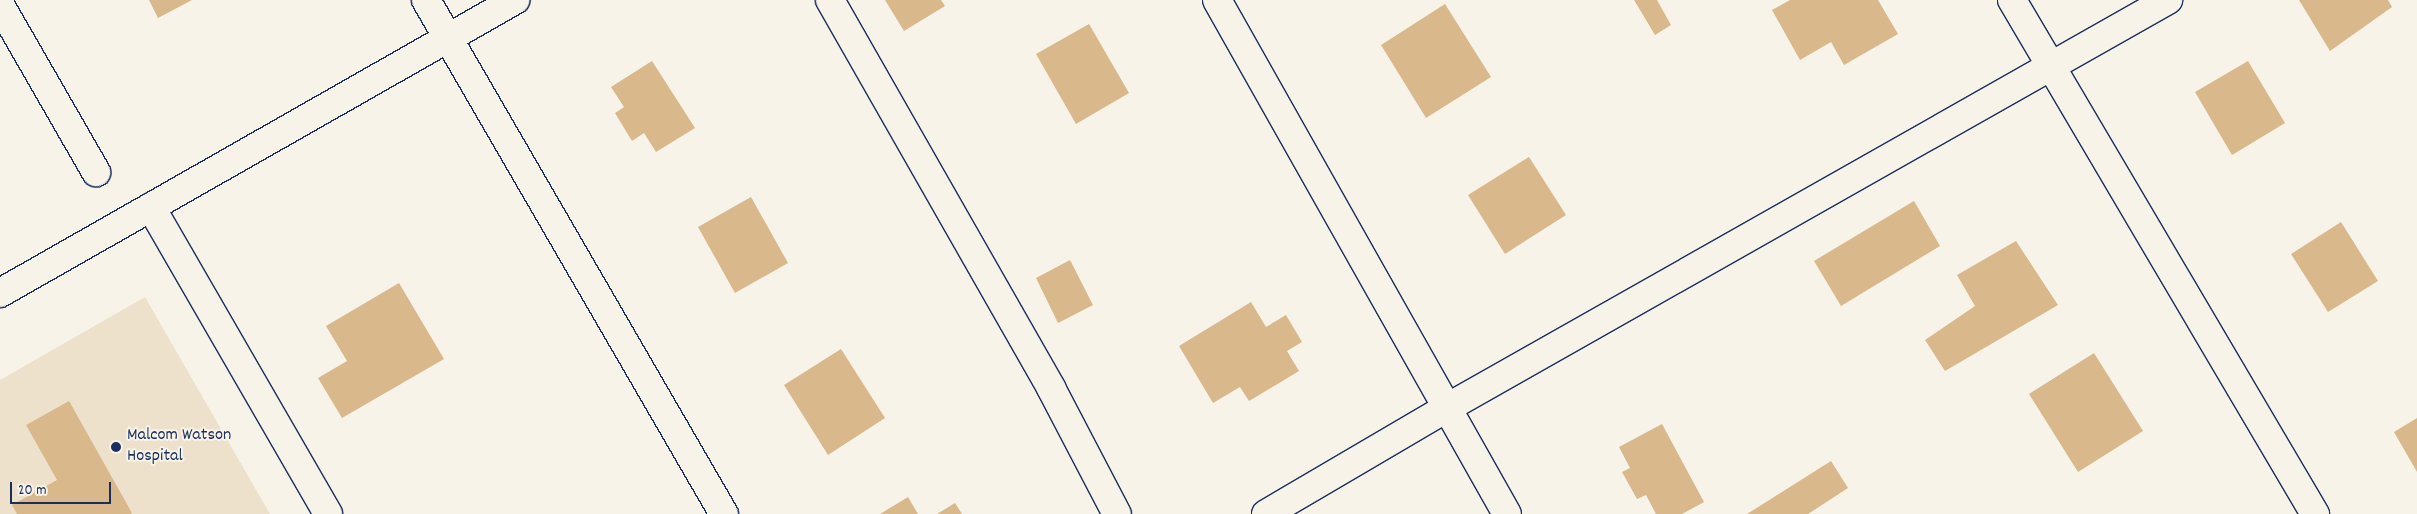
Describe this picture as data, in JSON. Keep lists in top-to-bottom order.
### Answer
{
  "places": ["Malcom Watson Hospital"],
  "scale_bar": "20 m"
}
